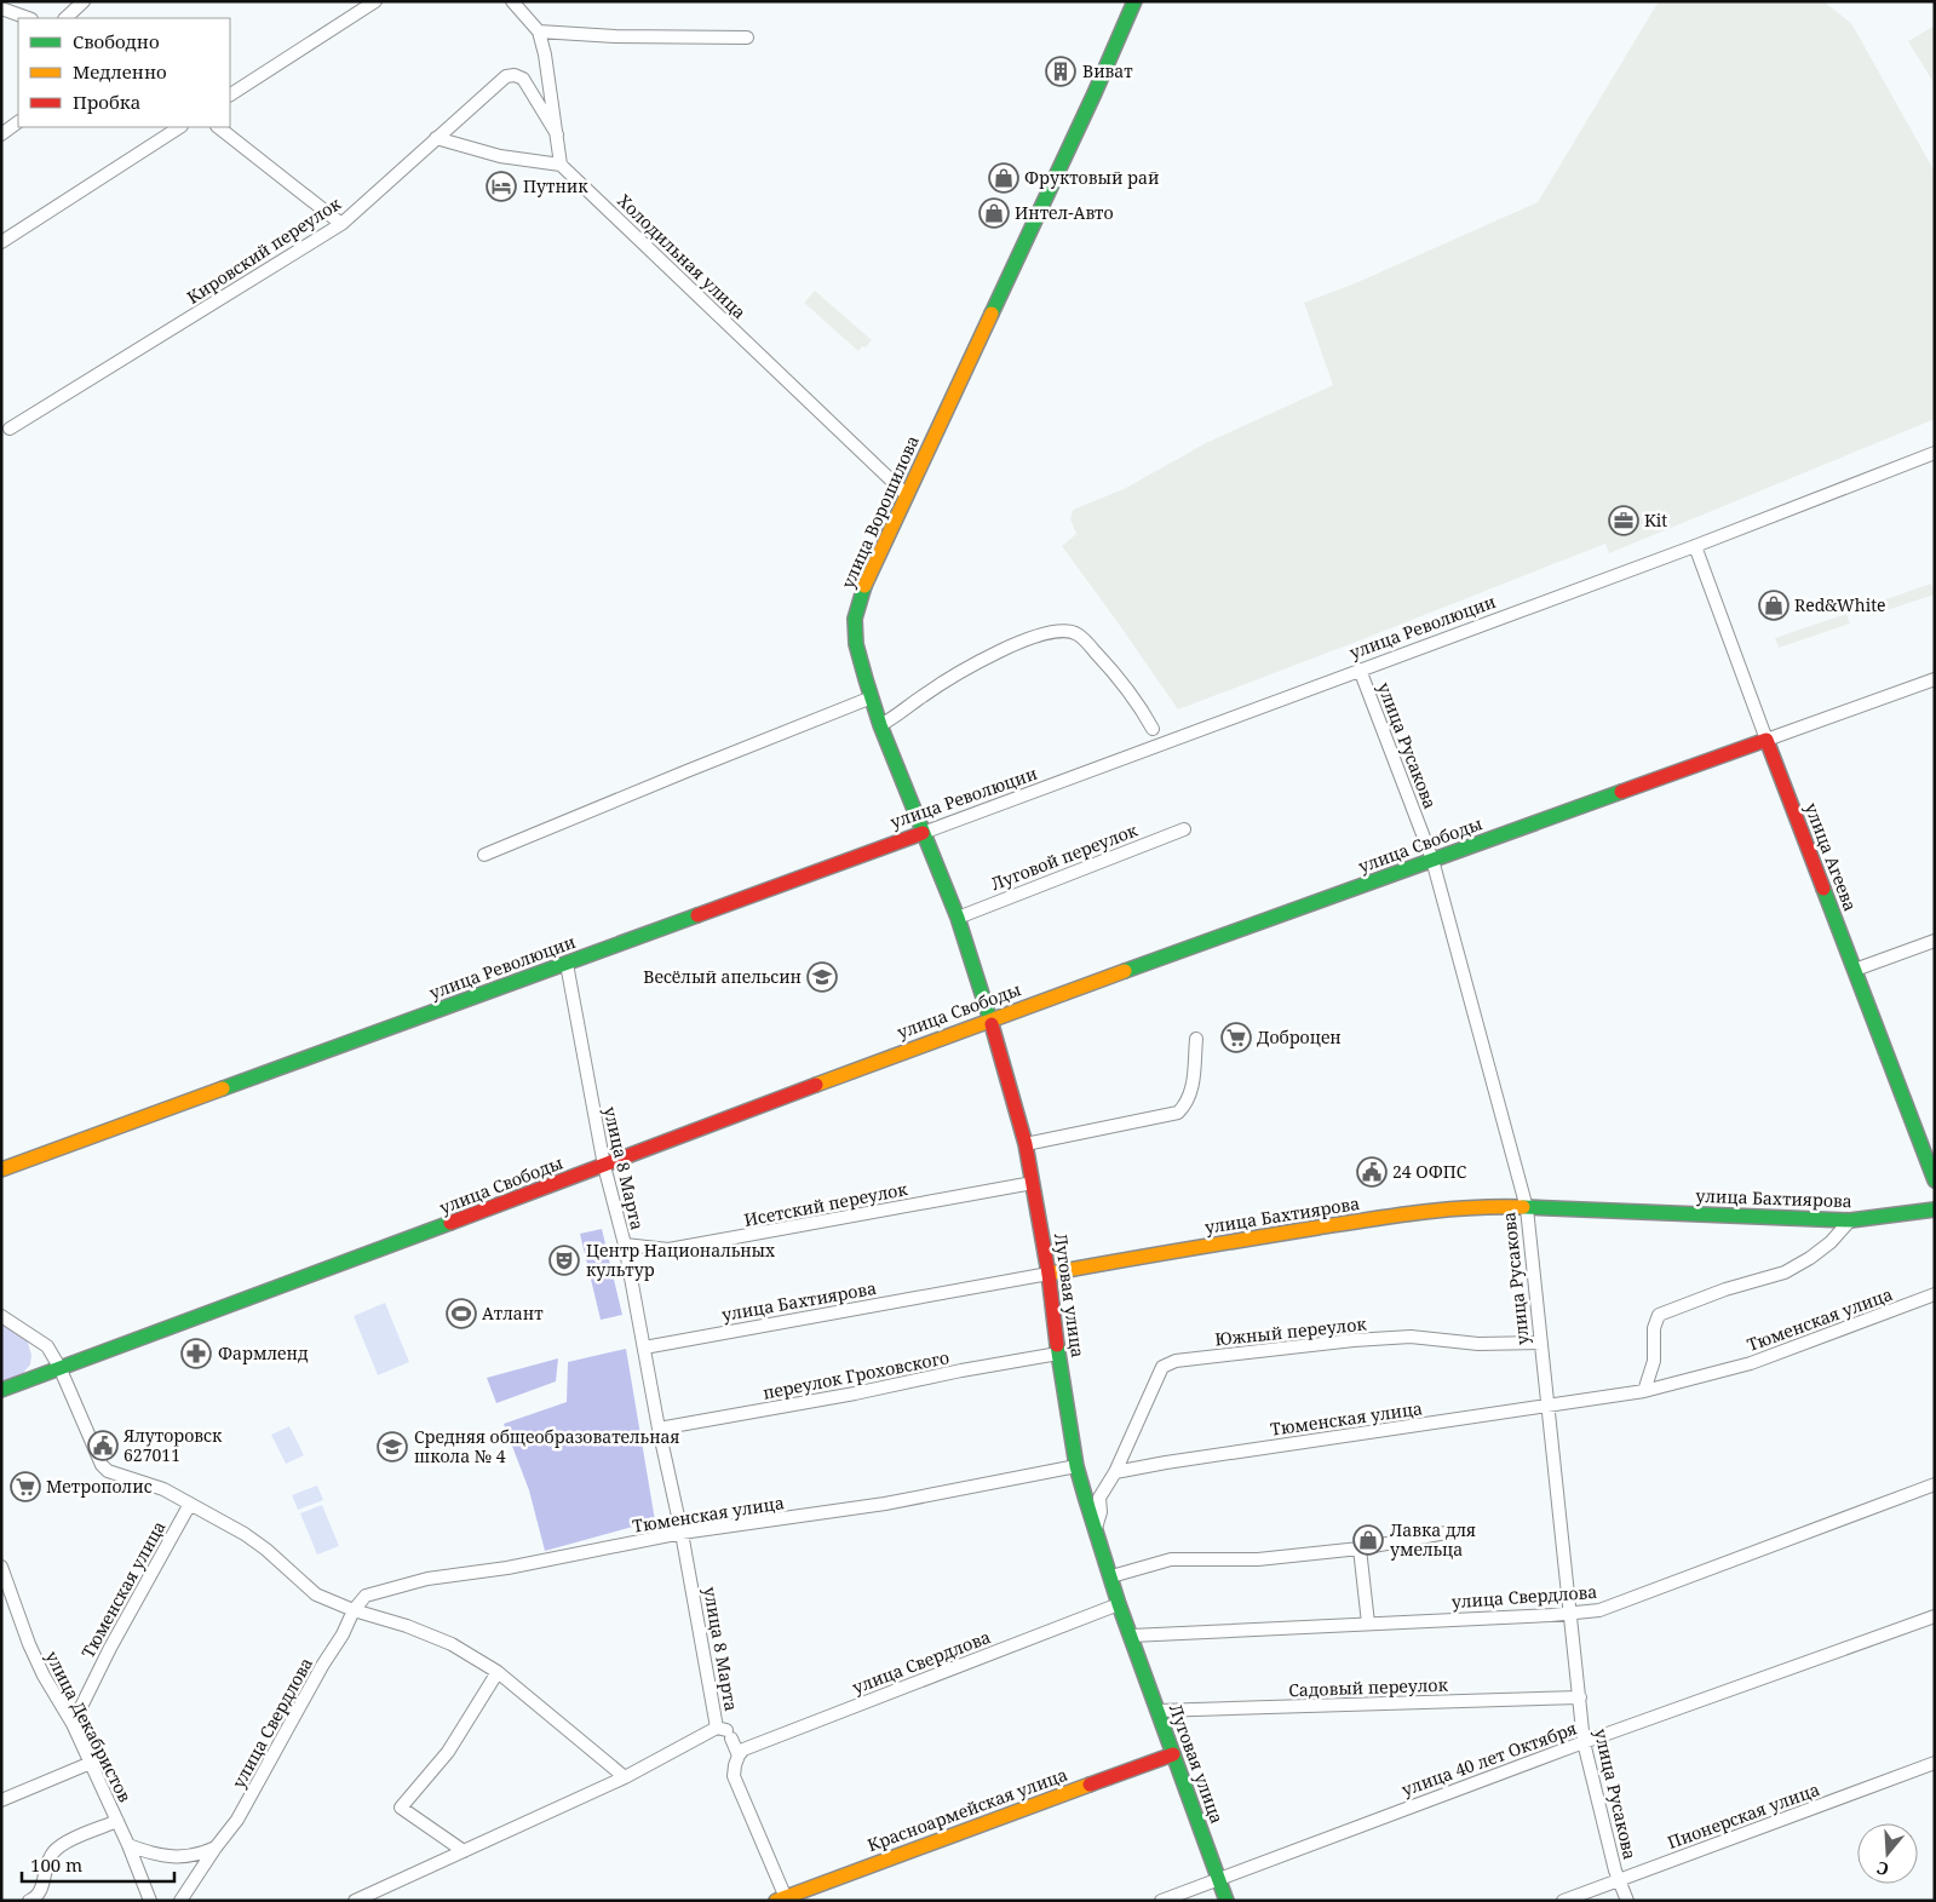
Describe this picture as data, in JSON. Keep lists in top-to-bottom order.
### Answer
{
  "streets": {
    "main road": [
      "улица Ворошилова",
      "улица Революции",
      "улица Свободы",
      "улица Агеева",
      "улица Бахтиярова",
      "Луговая улица",
      "Красноармейская улица"
    ],
    "street": [
      "Кировский переулок",
      "Холодильная улица",
      "улица Русакова",
      "Луговой переулок",
      "улица 8 Марта",
      "Исетский переулок",
      "Тюменская улица",
      "Южный переулок",
      "переулок Гроховского",
      "улица Свердлова",
      "Садовый переулок",
      "улица Декабристов",
      "улица 40 лет Октября",
      "Пионерская улица"
    ]
  },
  "crossings": [
    ["Холодильная улица", "улица Ворошилова"],
    ["улица Ворошилова", "Луговая улица"],
    ["улица Революции", "улица Русакова"],
    ["улица Революции", "улица Агеева"],
    ["улица Революции", "улица 8 Марта"],
    ["улица Революции", "Луговая улица"],
    ["улица Русакова", "улица Свободы"],
    ["улица Русакова", "улица Бахтиярова"],
    ["улица Русакова", "Тюменская улица"],
    ["улица Русакова", "Южный переулок"],
    ["улица Русакова", "улица Свердлова"],
    ["улица Русакова", "Садовый переулок"],
    ["улица Русакова", "улица 40 лет Октября"],
    ["улица Русакова", "Пионерская улица"],
    ["улица Свободы", "улица Агеева"],
    ["улица Свободы", "улица 8 Марта"],
    ["улица Свободы", "Луговая улица"],
    ["Луговой переулок", "Луговая улица"],
    ["улица 8 Марта", "улица Бахтиярова"],
    ["улица 8 Марта", "Исетский переулок"],
    ["улица 8 Марта", "Тюменская улица"],
    ["улица 8 Марта", "переулок Гроховского"],
    ["улица 8 Марта", "улица Свердлова"],
    ["улица 8 Марта", "Красноармейская улица"],
    ["улица Бахтиярова", "Луговая улица"],
    ["Исетский переулок", "Луговая улица"],
    ["Луговая улица", "Тюменская улица"],
    ["Луговая улица", "переулок Гроховского"],
    ["Луговая улица", "улица Свердлова"],
    ["Луговая улица", "Садовый переулок"],
    ["Луговая улица", "улица 40 лет Октября"],
    ["Луговая улица", "Красноармейская улица"],
    ["Тюменская улица", "Южный переулок"],
    ["Тюменская улица", "улица Свердлова"],
    ["Тюменская улица", "улица Декабристов"]
  ],
  "places": {
    "building": ["Виват"],
    "shop": [
      "Фруктовый рай",
      "Интел-Авто",
      "Red&White",
      "Лавка для умельца"
    ],
    "hotel": ["Путник"],
    "office": ["Kit"],
    "school or university": ["Весёлый апельсин", "Средняя общеобразовательная школа № 4"],
    "supermarket": ["Доброцен", "Метрополис"],
    "public building": ["24 ОФПС", "Ялуторовск 627011"],
    "theatre": ["Центр Национальных культур"],
    "sports": ["Атлант"],
    "pharmacy": ["Фармленд"]
  },
  "legend": ["Свободно", "Медленно", "Пробка"],
  "scale_bar": "100 m",
  "north": "bottom"
}
